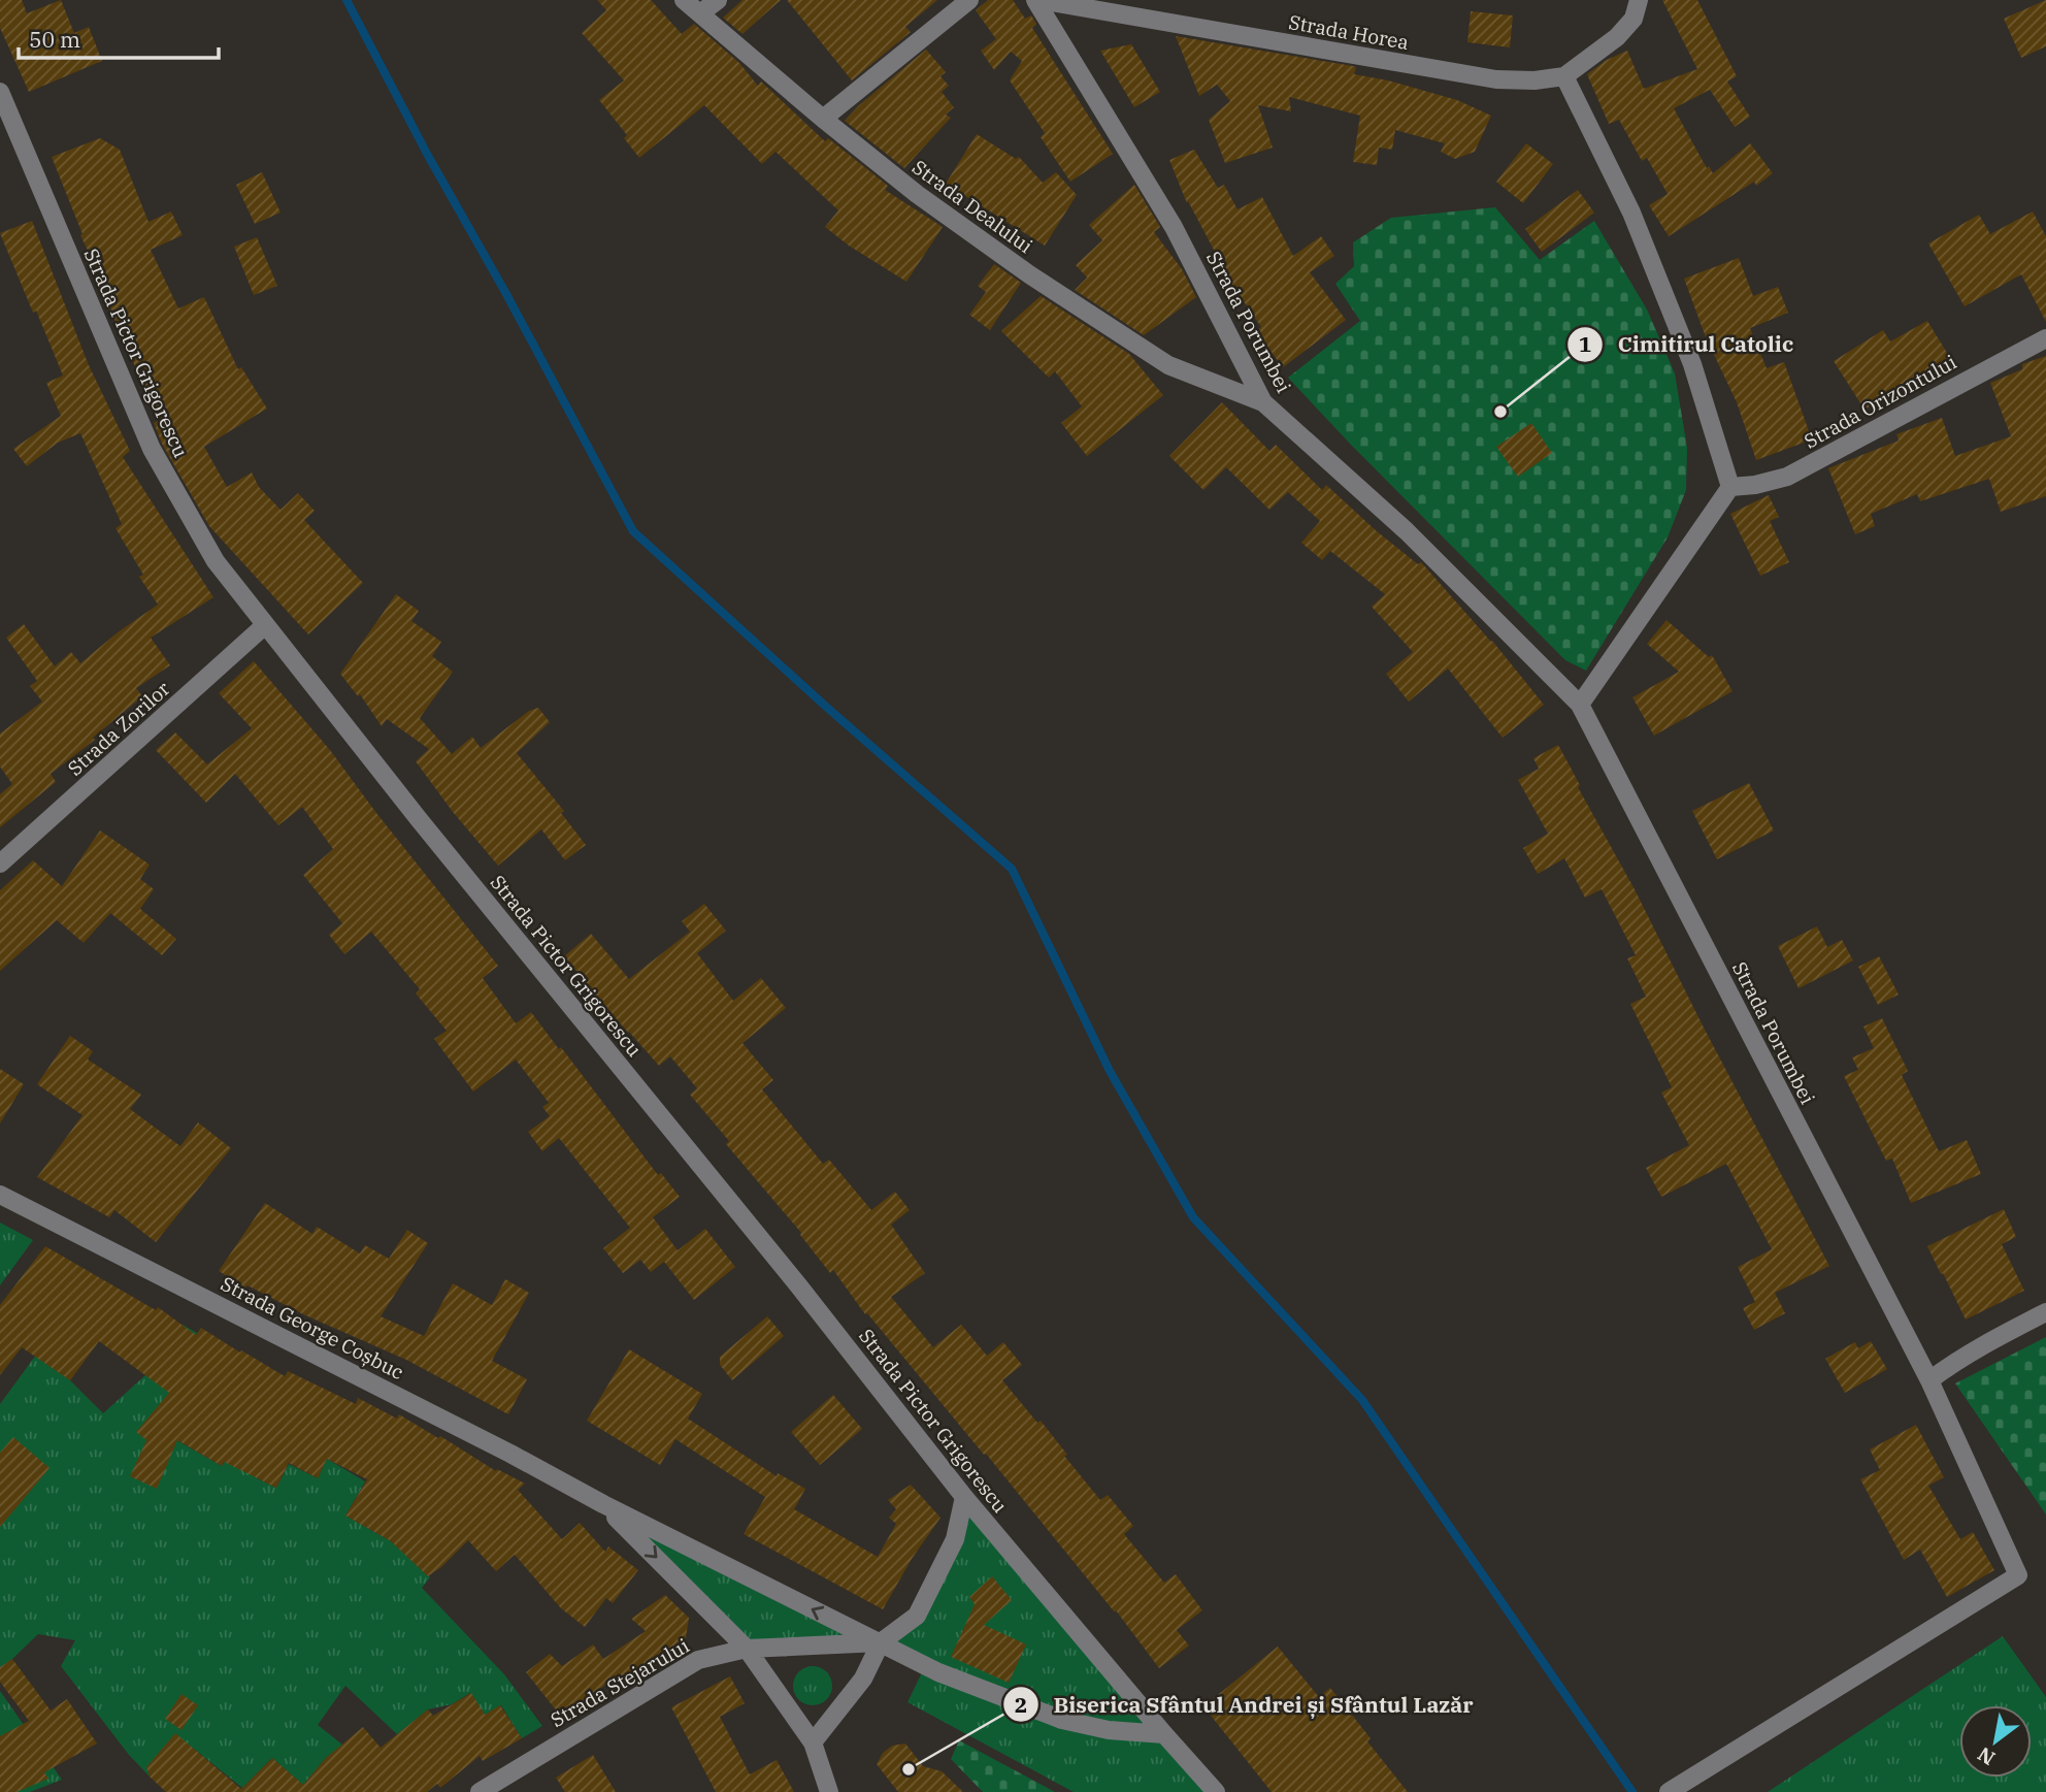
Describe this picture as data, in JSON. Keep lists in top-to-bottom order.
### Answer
{
  "streets": {
    "street": [
      "Strada Horea",
      "Strada Dealului",
      "Strada Porumbei",
      "Strada Pictor Grigorescu",
      "Strada Orizontului",
      "Strada Zorilor",
      "Strada George Coșbuc",
      "Strada Stejarului"
    ]
  },
  "crossings": [
    ["Strada Horea", "Strada Porumbei"],
    ["Strada Dealului", "Strada Porumbei"],
    ["Strada Pictor Grigorescu", "Strada Zorilor"],
    ["Strada Pictor Grigorescu", "Strada George Coșbuc"],
    ["Strada George Coșbuc", "Strada Stejarului"]
  ],
  "places": ["Cimitirul Catolic", "Biserica Sfântul Andrei și Sfântul Lazăr"],
  "scale_bar": "50 m",
  "north": "bottom left"
}
